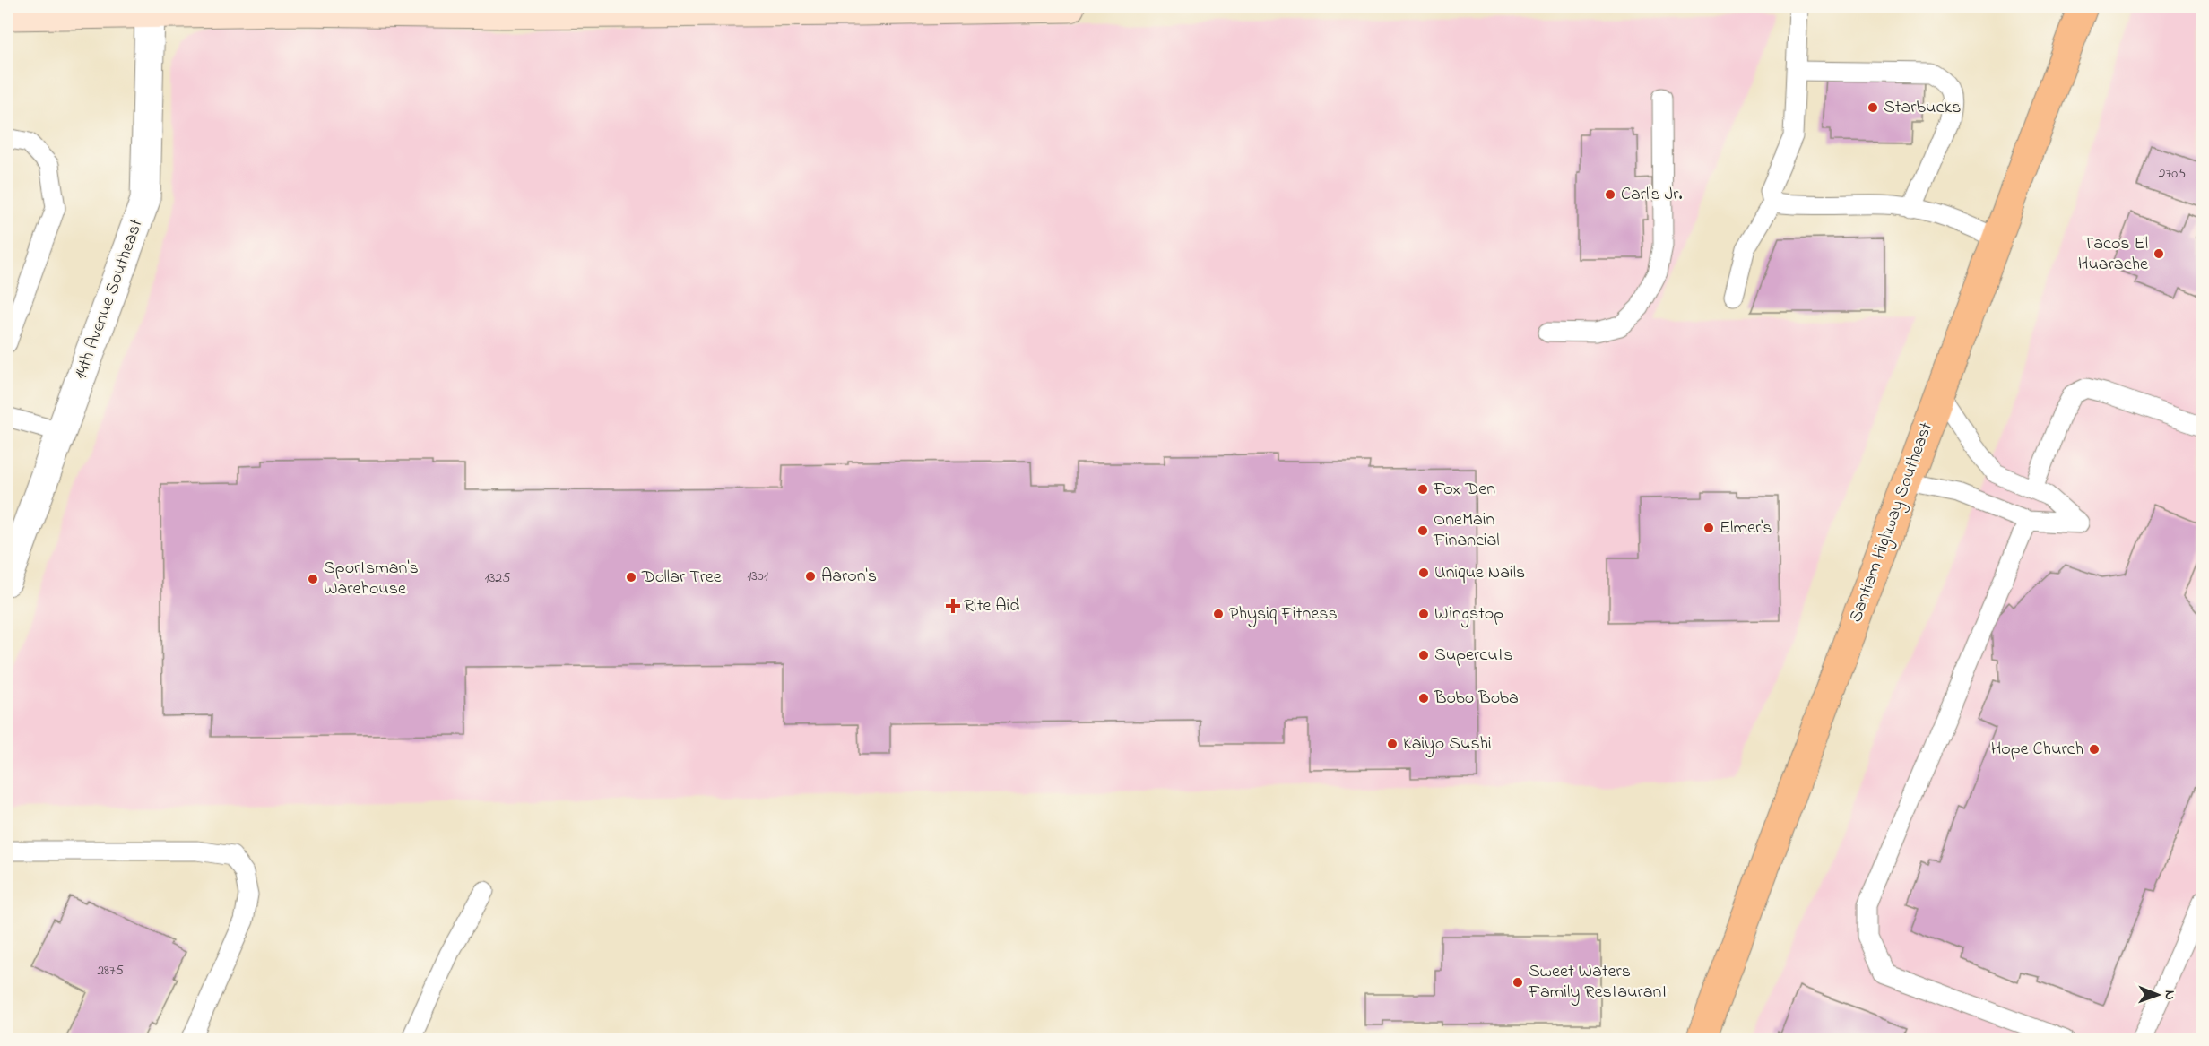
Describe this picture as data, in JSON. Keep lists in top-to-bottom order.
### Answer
{
  "streets": {
    "main road": ["Santiam Highway Southeast"],
    "street": ["14th Avenue Southeast"]
  },
  "places": {
    "other": [
      "Starbucks",
      "Carl's Jr.",
      "Tacos El Huarache",
      "Fox Den",
      "Elmer's",
      "OneMain Financial",
      "Unique Nails",
      "Aaron's",
      "Dollar Tree",
      "Sportsman's Warehouse",
      "Physiq Fitness",
      "Wingstop",
      "Supercuts",
      "Bobo Boba",
      "Kaiyo Sushi",
      "Hope Church",
      "Sweet Waters Family Restaurant"
    ],
    "health": ["Rite Aid"]
  },
  "house_numbers": [
    "2705",
    "1301",
    "1325",
    "2875"
  ],
  "north": "right"
}
